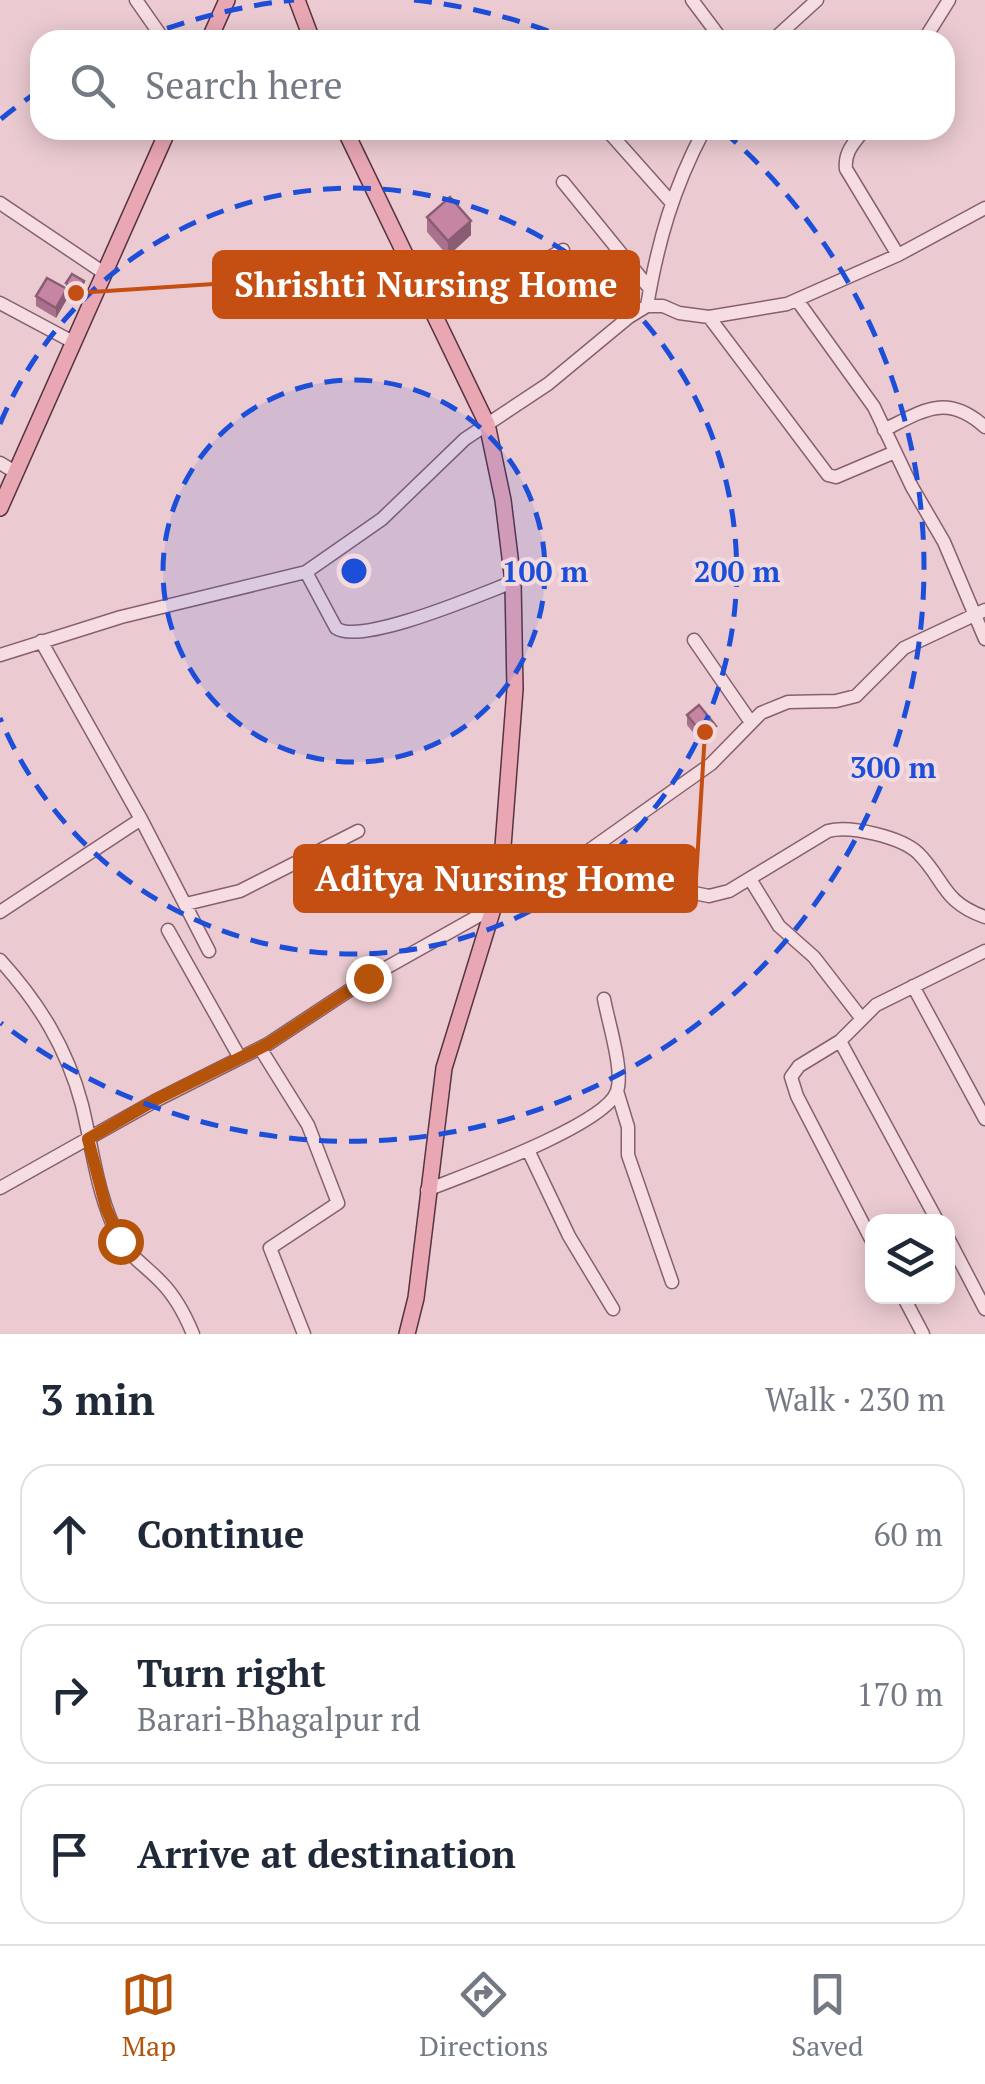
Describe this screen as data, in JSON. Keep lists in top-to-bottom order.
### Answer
{
  "places": ["Shrishti Nursing Home", "Aditya Nursing Home"],
  "page": {
    "search": "Search here",
    "heading": ["3 min", "Walk · 230 m"],
    "list": [
      ["Continue", "60 m"],
      ["Turn right", "Barari-Bhagalpur rd", "170 m"],
      "Arrive at destination"
    ],
    "nav": ["Map", "Directions", "Saved"]
  },
  "rings": ["100 m", "200 m", "300 m"]
}
